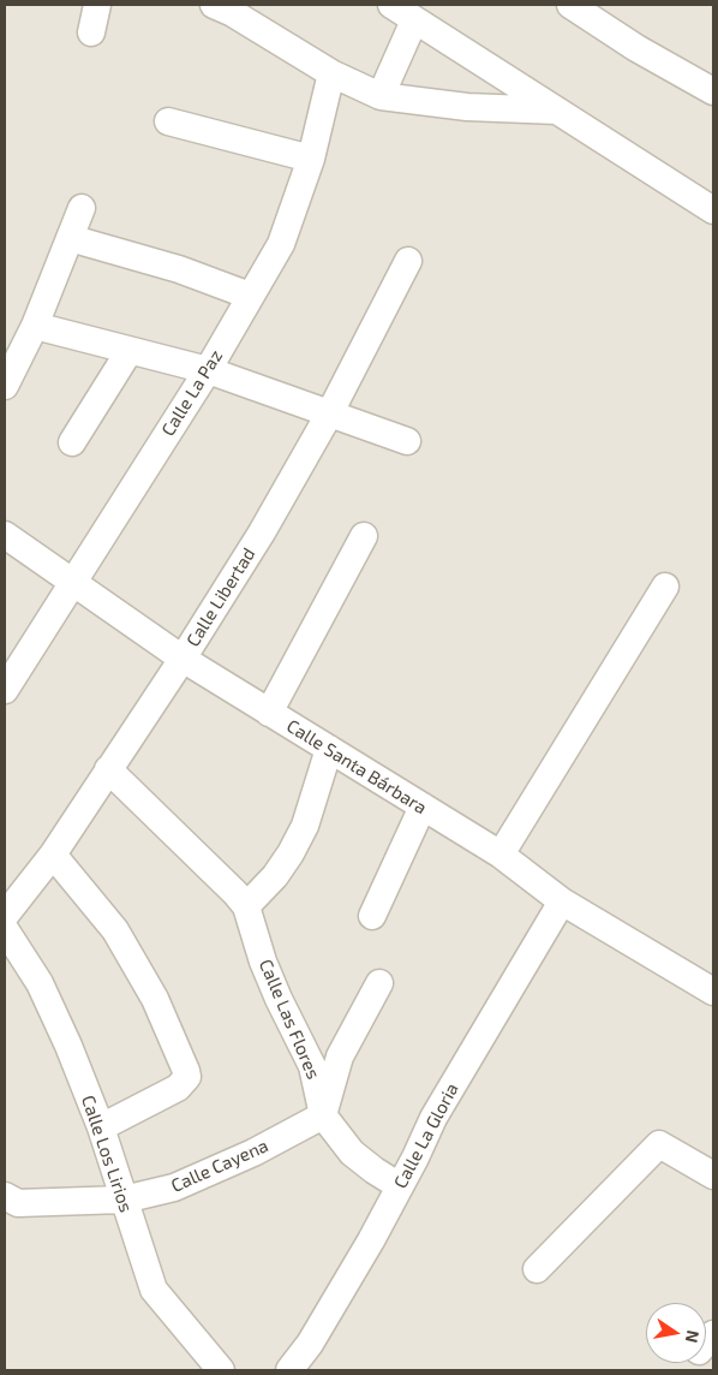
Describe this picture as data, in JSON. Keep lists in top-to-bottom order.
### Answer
{
  "streets": {
    "street": [
      "Calle La Paz",
      "Calle Libertad",
      "Calle Santa Bárbara",
      "Calle Las Flores",
      "Calle La Gloria",
      "Calle Los Lirios",
      "Calle Cayena"
    ]
  },
  "crossings": [
    ["Calle La Paz", "Calle Santa Bárbara"],
    ["Calle Libertad", "Calle Santa Bárbara"],
    ["Calle Libertad", "Calle Las Flores"],
    ["Calle Santa Bárbara", "Calle La Gloria"],
    ["Calle Las Flores", "Calle La Gloria"],
    ["Calle Las Flores", "Calle Cayena"],
    ["Calle Los Lirios", "Calle Cayena"]
  ],
  "north": "right"
}
